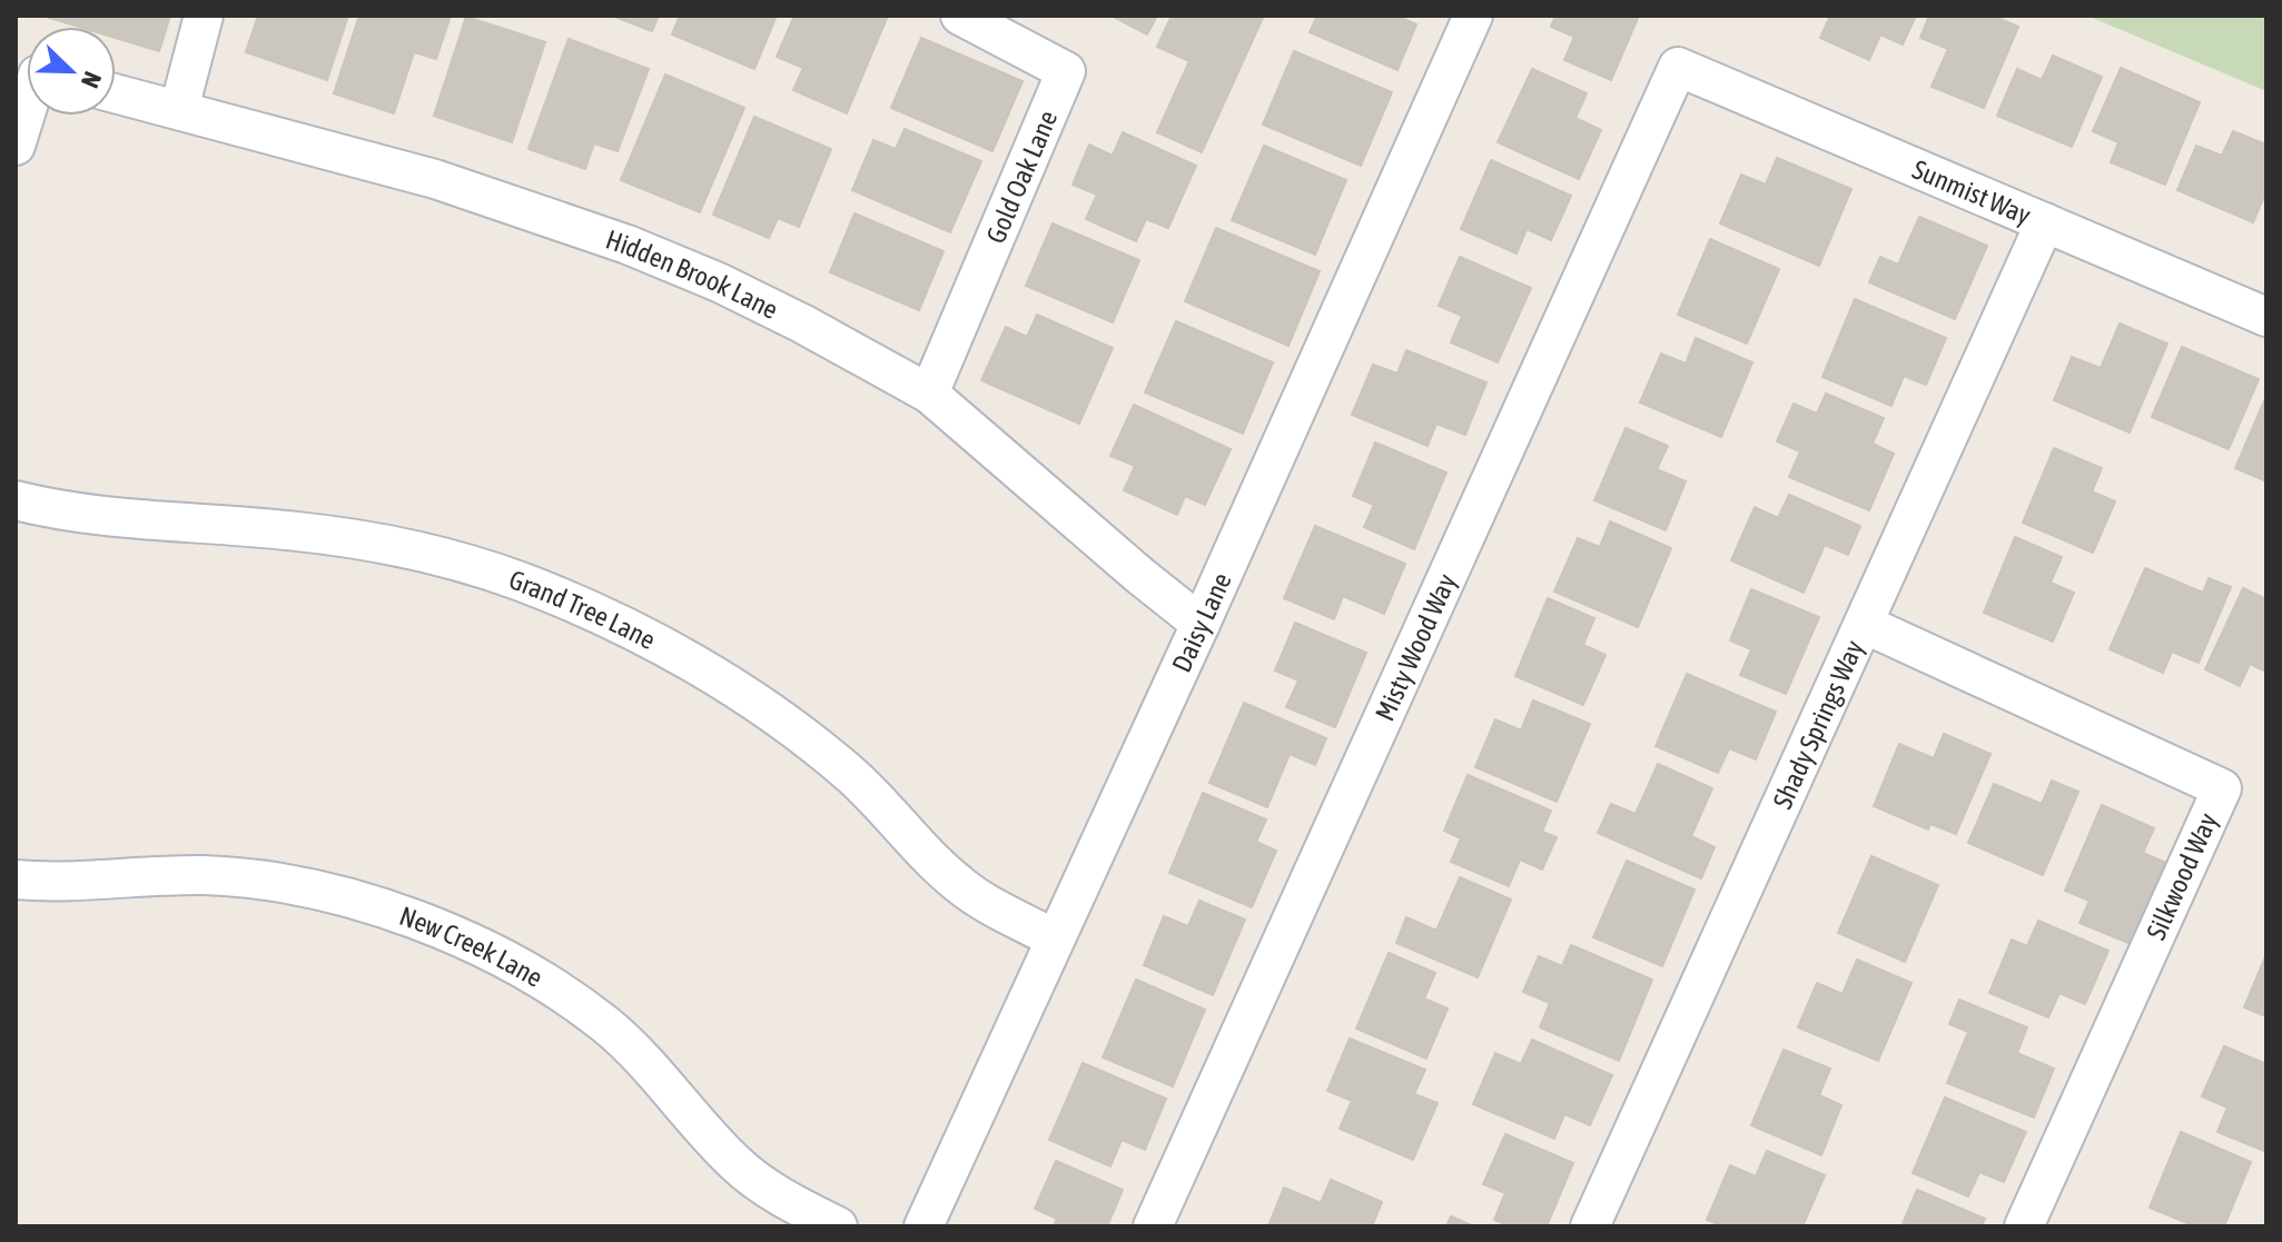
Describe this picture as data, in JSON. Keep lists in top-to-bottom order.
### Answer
{
  "streets": {
    "street": [
      "Gold Oak Lane",
      "Sunmist Way",
      "Hidden Brook Lane",
      "Grand Tree Lane",
      "Daisy Lane",
      "Misty Wood Way",
      "Shady Springs Way",
      "Silkwood Way",
      "New Creek Lane"
    ]
  },
  "crossings": [
    ["Gold Oak Lane", "Hidden Brook Lane"],
    ["Sunmist Way", "Misty Wood Way"],
    ["Sunmist Way", "Shady Springs Way"],
    ["Hidden Brook Lane", "Daisy Lane"],
    ["Grand Tree Lane", "Daisy Lane"],
    ["Shady Springs Way", "Silkwood Way"]
  ],
  "north": "bottom right"
}
